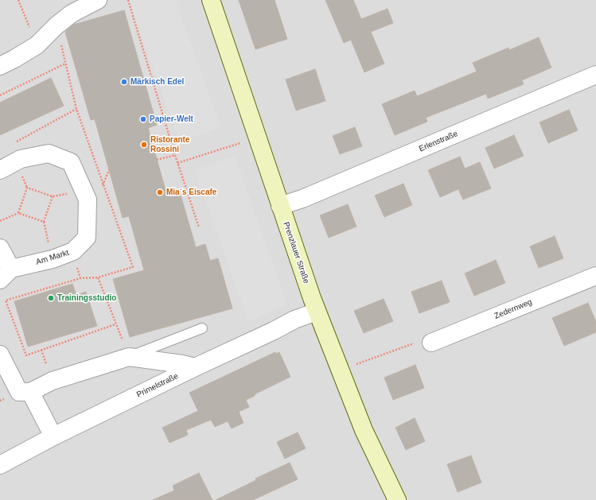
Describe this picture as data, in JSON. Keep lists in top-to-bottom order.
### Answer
{
  "streets": {
    "main road": ["Prenzlauer Straße"],
    "street": [
      "Erlenstraße",
      "Am Markt",
      "Zedernweg",
      "Primelstraße"
    ]
  },
  "crossings": [
    ["Erlenstraße", "Prenzlauer Straße"],
    ["Prenzlauer Straße", "Primelstraße"]
  ],
  "places": [
    "Märkisch Edel",
    "Papier-Welt",
    "Ristorante Rossini",
    "Mia´s Eiscafe",
    "Trainingsstudio"
  ]
}
